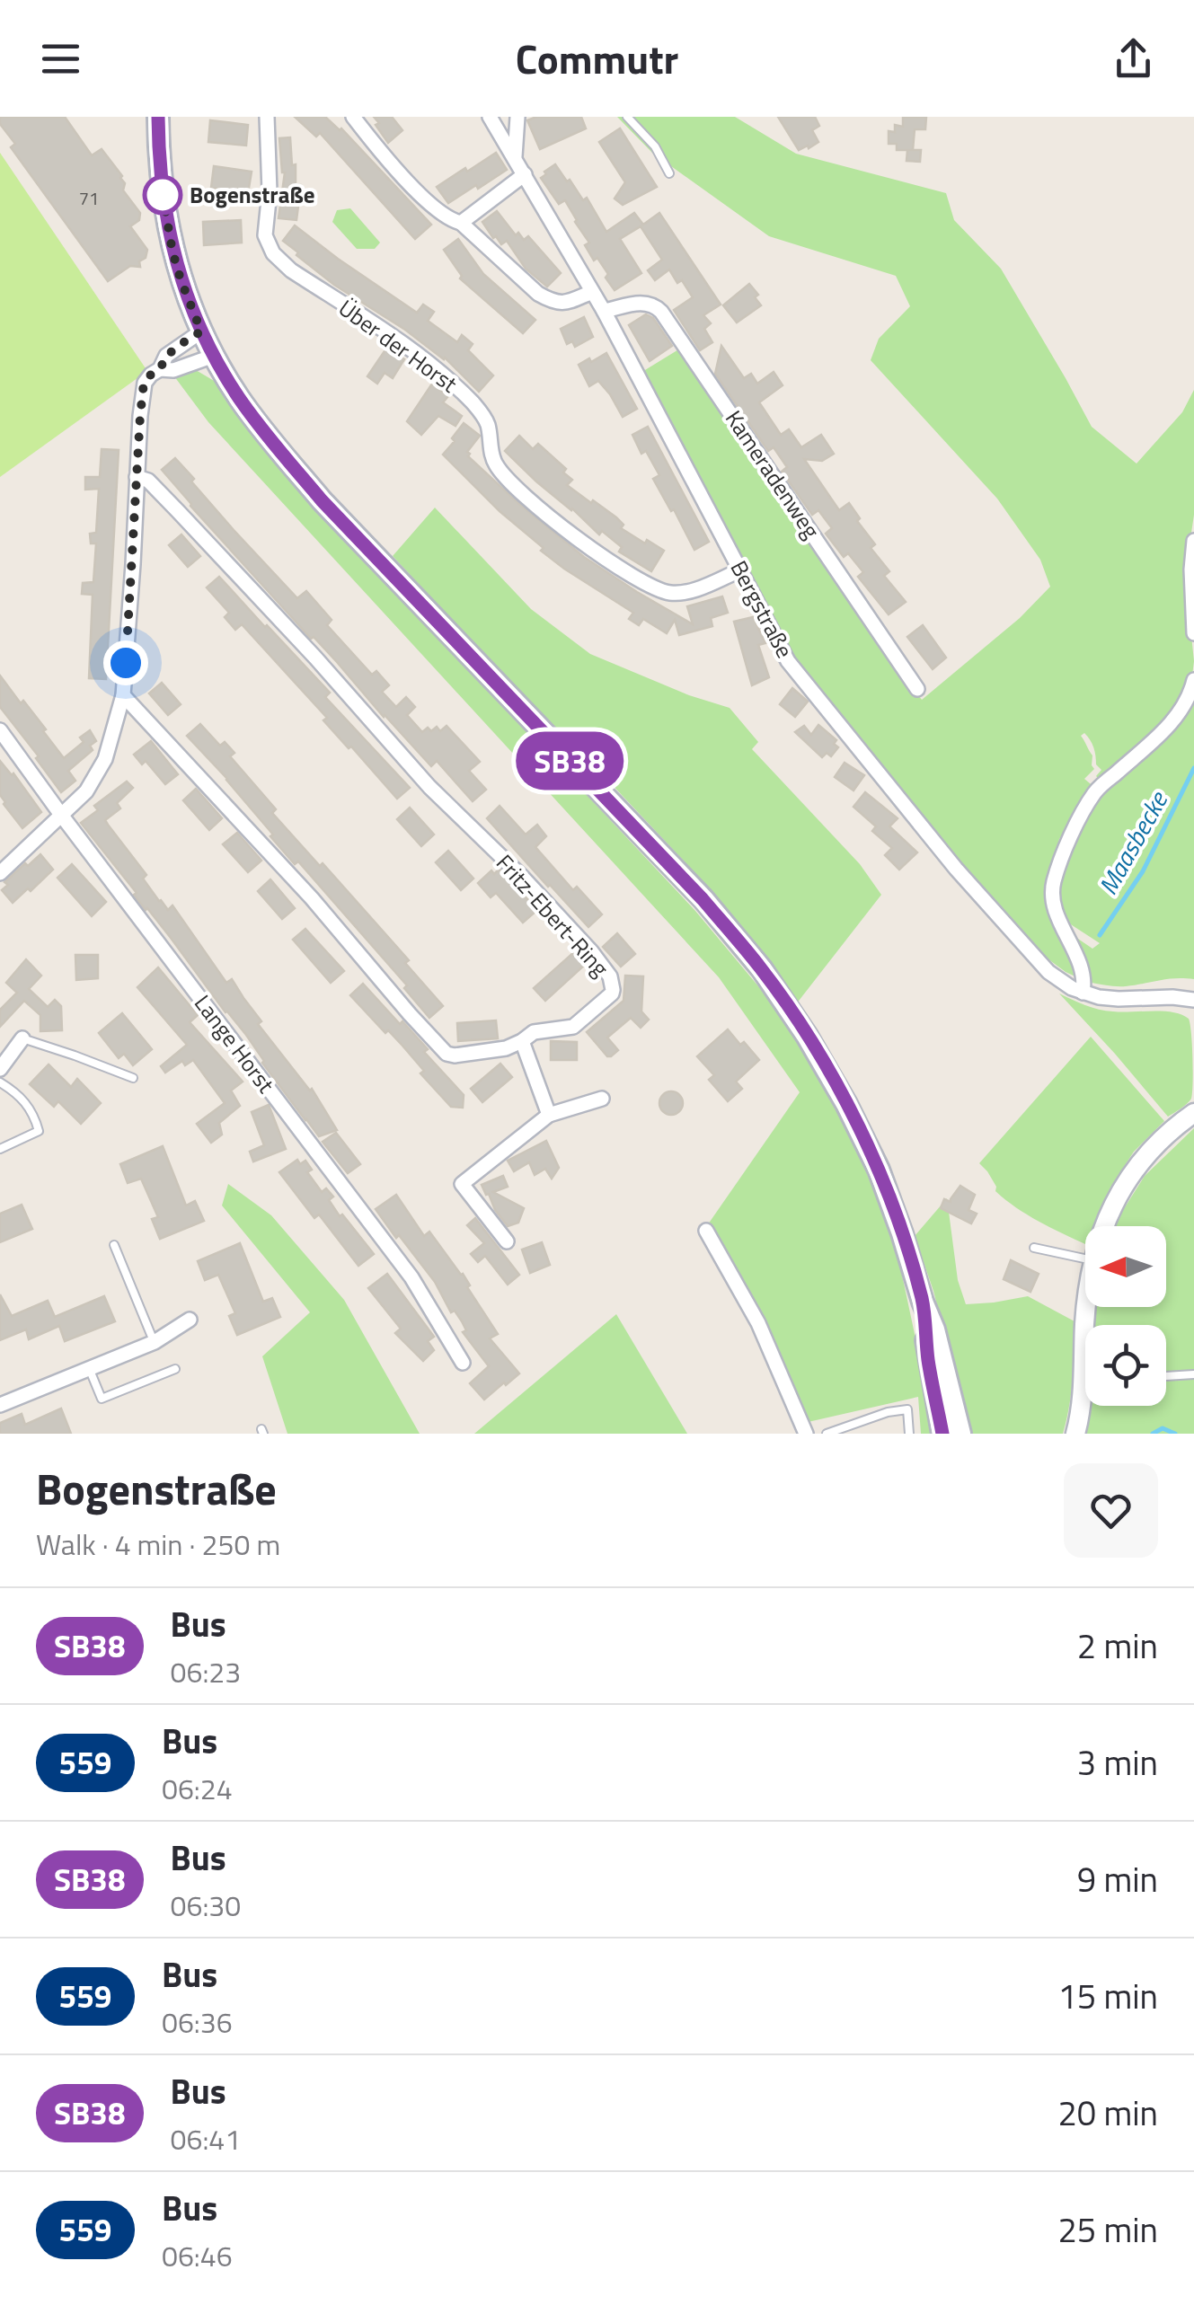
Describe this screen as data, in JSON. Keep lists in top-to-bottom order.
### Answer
{
  "streets": {
    "street": [
      "Über der Horst",
      "Kameradenweg",
      "Bergstraße",
      "Fritz-Ebert-Ring",
      "Lange Horst"
    ]
  },
  "crossings": [
    ["Über der Horst", "Bergstraße"],
    ["Kameradenweg", "Bergstraße"]
  ],
  "water": ["Maasbecke"],
  "places": ["Bogenstraße"],
  "lines": ["bus line SB38"],
  "house_numbers": ["71"],
  "north": "left",
  "page": {
    "header": "Commutr",
    "on_map": "SB38",
    "heading": ["Bogenstraße", "Walk · 4 min · 250 m"],
    "list": [
      {
        "mark": "SB38",
        "name": "Bus",
        "note": "06:23",
        "value": "2 min"
      },
      {
        "mark": "559",
        "name": "Bus",
        "note": "06:24",
        "value": "3 min"
      },
      {
        "mark": "SB38",
        "name": "Bus",
        "note": "06:30",
        "value": "9 min"
      },
      {
        "mark": "559",
        "name": "Bus",
        "note": "06:36",
        "value": "15 min"
      },
      {
        "mark": "SB38",
        "name": "Bus",
        "note": "06:41",
        "value": "20 min"
      },
      {
        "mark": "559",
        "name": "Bus",
        "note": "06:46",
        "value": "25 min"
      }
    ]
  }
}
